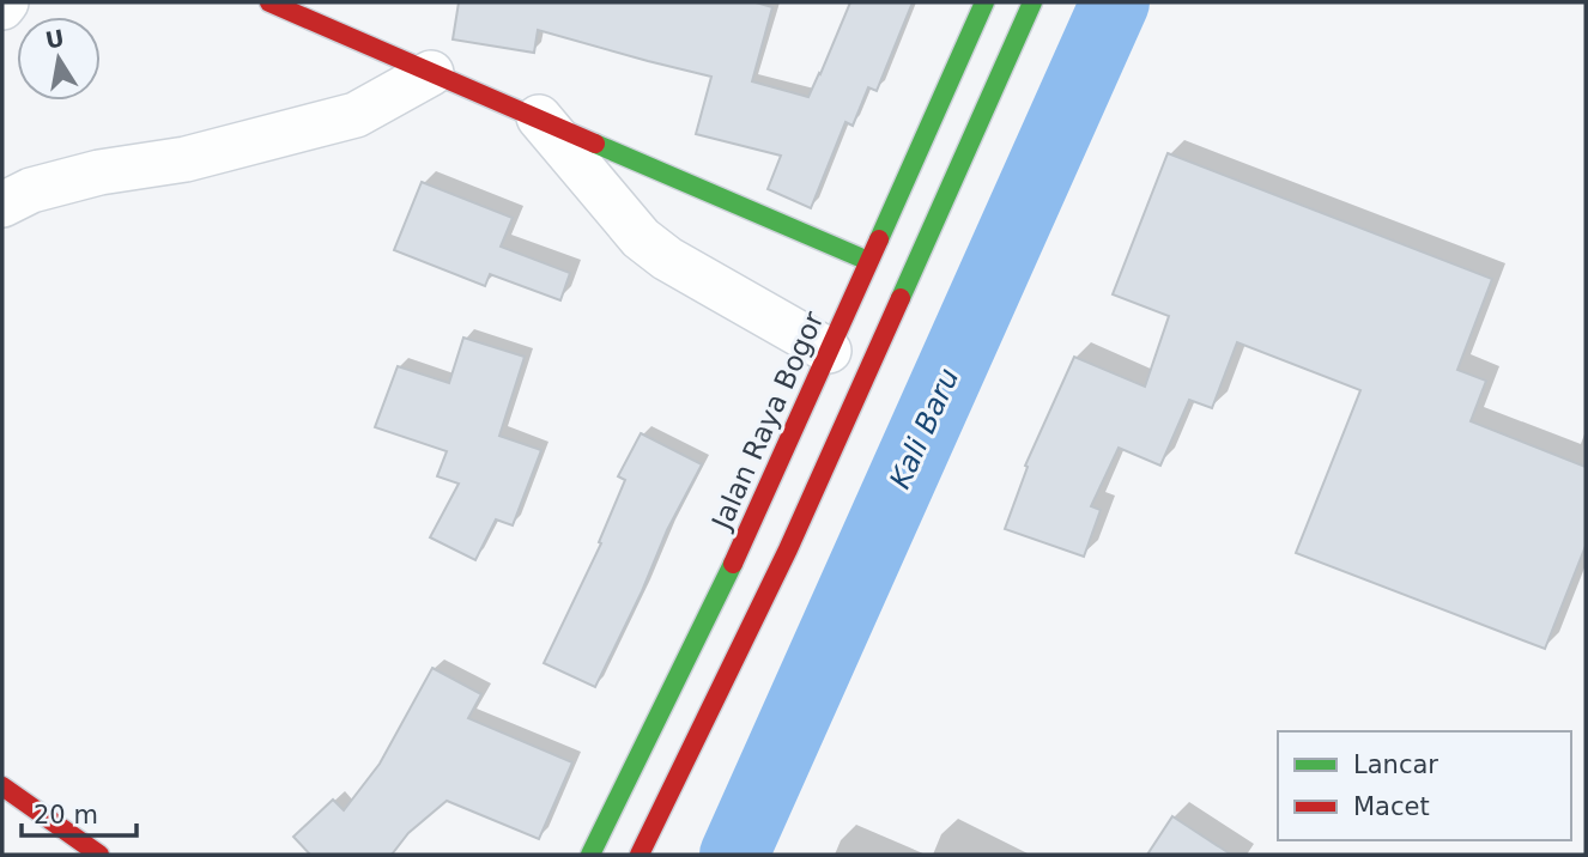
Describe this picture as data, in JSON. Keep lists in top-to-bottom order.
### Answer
{
  "streets": {
    "main road": ["Jalan Raya Bogor"]
  },
  "water": ["Kali Baru"],
  "legend": ["Lancar", "Macet"],
  "scale_bar": "20 m",
  "north": "top"
}
